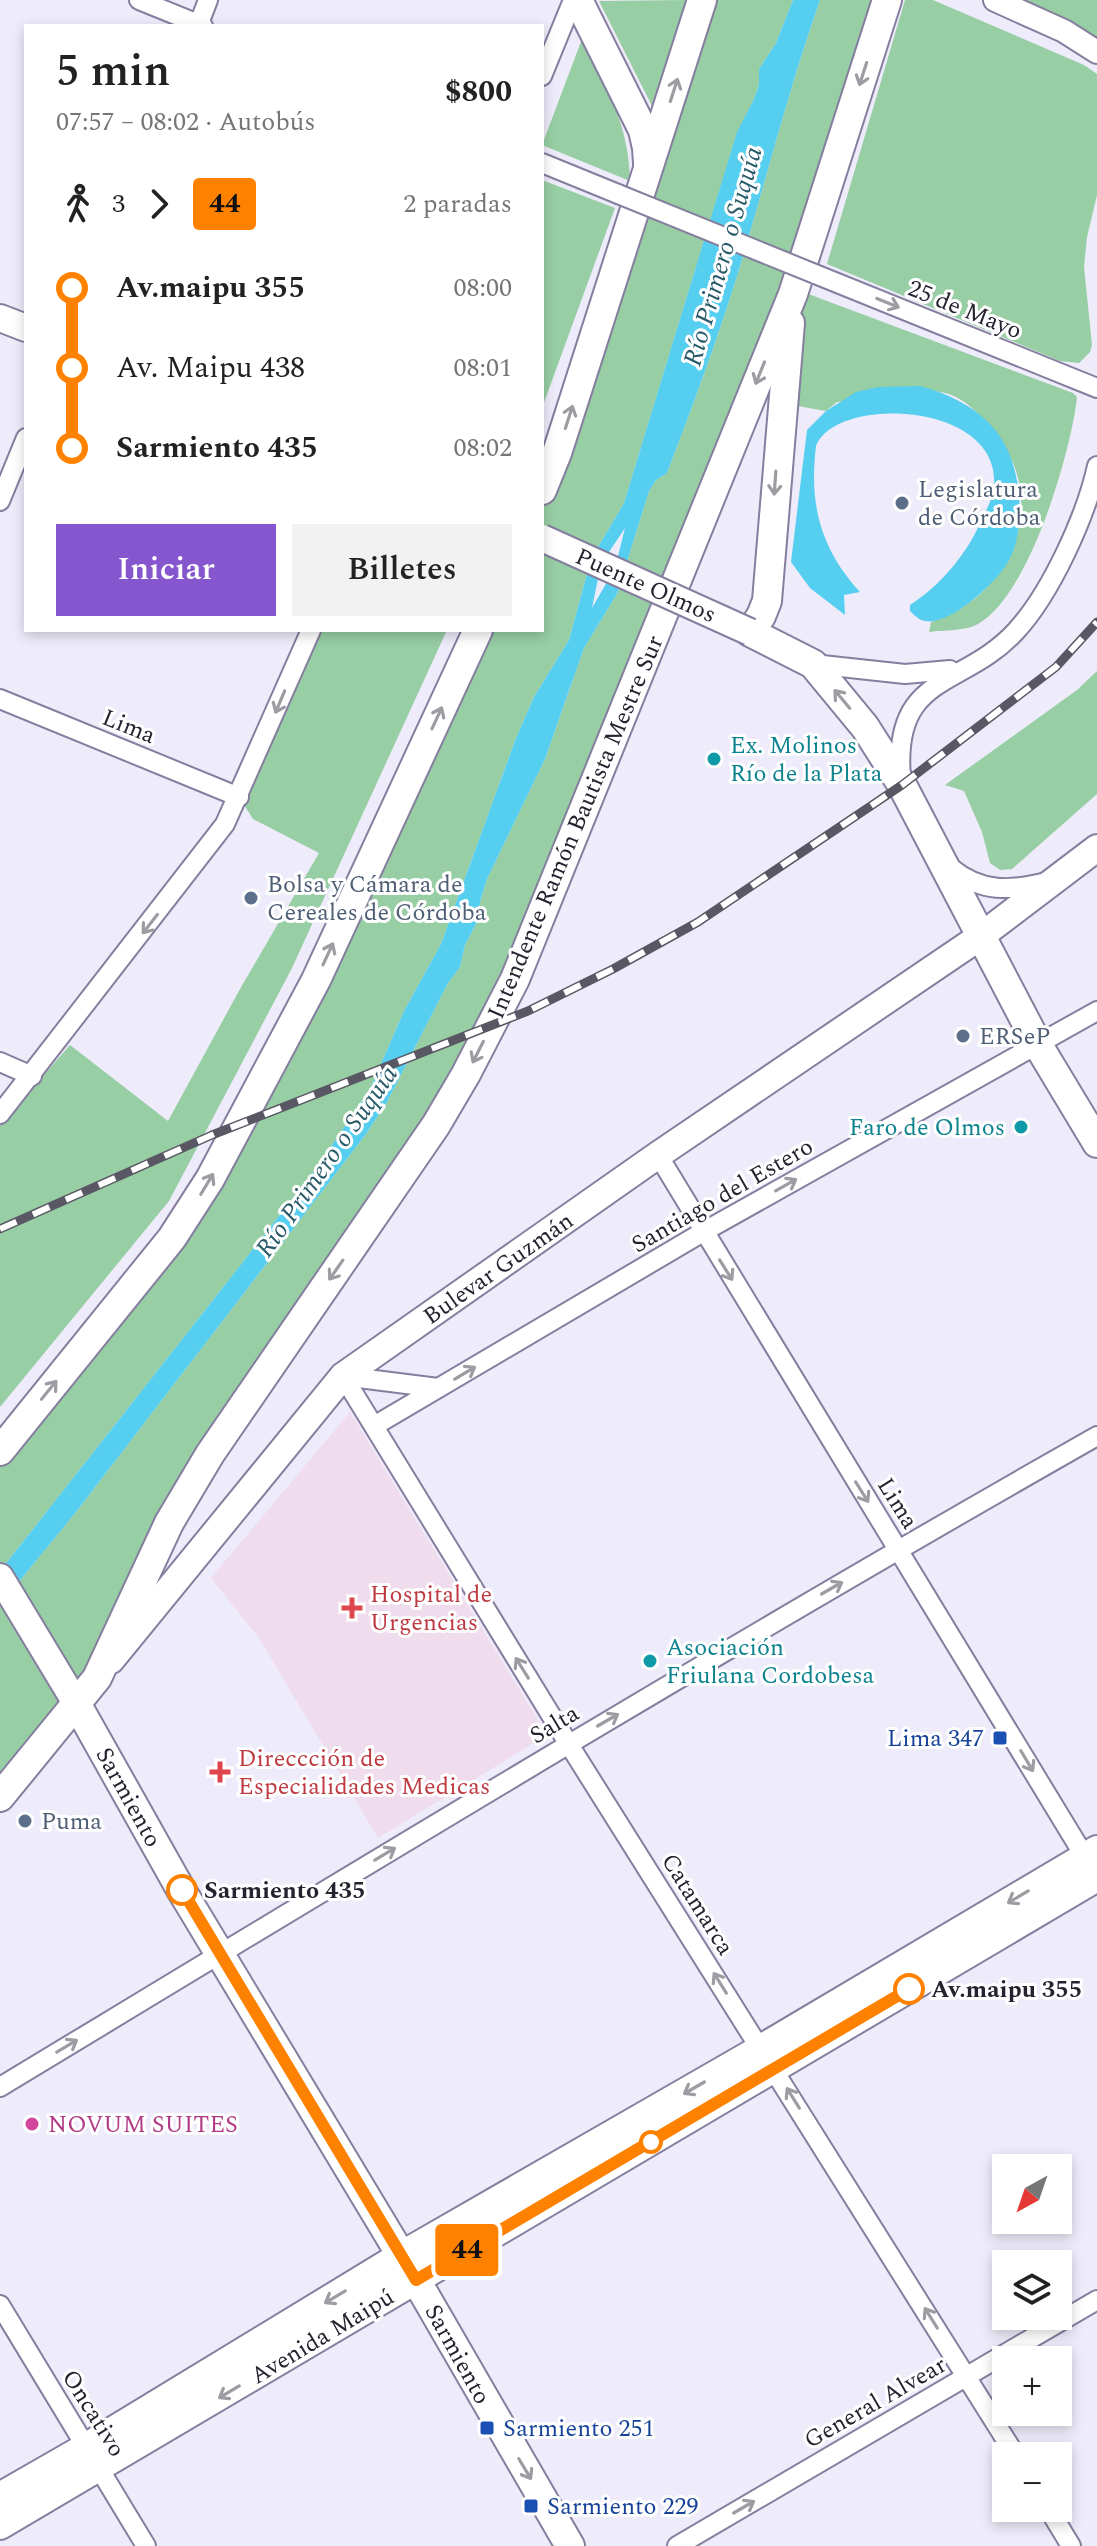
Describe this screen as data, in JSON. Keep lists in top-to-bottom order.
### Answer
{
  "streets": {
    "main road": [
      "Puente Olmos",
      "Intendente Ramón Bautista Mestre Sur",
      "Bulevar Guzmán",
      "Sarmiento",
      "Avenida Maipú"
    ],
    "street": [
      "25 de Mayo",
      "Lima",
      "Santiago del Estero",
      "Salta",
      "Catamarca",
      "General Alvear",
      "Oncativo"
    ]
  },
  "crossings": [
    ["Lima", "Santiago del Estero"],
    ["Lima", "Bulevar Guzmán"],
    ["Lima", "Salta"],
    ["Lima", "Avenida Maipú"],
    ["Intendente Ramón Bautista Mestre Sur", "Bulevar Guzmán"],
    ["Santiago del Estero", "Catamarca"],
    ["Bulevar Guzmán", "Sarmiento"],
    ["Bulevar Guzmán", "Catamarca"],
    ["Salta", "Sarmiento"],
    ["Salta", "Catamarca"],
    ["Sarmiento", "Avenida Maipú"],
    ["Catamarca", "Avenida Maipú"],
    ["Catamarca", "General Alvear"],
    ["Avenida Maipú", "Oncativo"]
  ],
  "one_way": [
    "25 de Mayo",
    "Lima",
    "Santiago del Estero",
    "Salta",
    "Catamarca",
    "Avenida Maipú",
    "General Alvear"
  ],
  "water": ["Río Primero o Suquía"],
  "places": {
    "other": [
      "Legislatura de Córdoba",
      "Ex. Molinos Río de la Plata",
      "Bolsa y Cámara de Cereales de Córdoba",
      "ERSeP",
      "Faro de Olmos",
      "Asociación Friulana Cordobesa",
      "Puma",
      "Sarmiento 435",
      "Av.maipu 355",
      "NOVUM SUITES"
    ],
    "health": ["Hospital de Urgencias", "Direccción de Especialidades Medicas"],
    "transit": ["Lima 347", "Sarmiento 251", "Sarmiento 229"]
  },
  "lines": ["bus line 44"],
  "north": "bottom left",
  "page": {
    "on_map": "44",
    "heading": ["5 min", "07:57 – 08:02 · Autobús", "$800"],
    "legs": ["3", "44", "2 paradas"],
    "list": [
      {
        "name": "Av.maipu 355",
        "value": "08:00"
      },
      {
        "name": "Av. Maipu 438",
        "value": "08:01"
      },
      {
        "name": "Sarmiento 435",
        "value": "08:02"
      }
    ],
    "buttons": ["Iniciar", "Billetes"],
    "map_buttons": ["+", "−"]
  }
}
